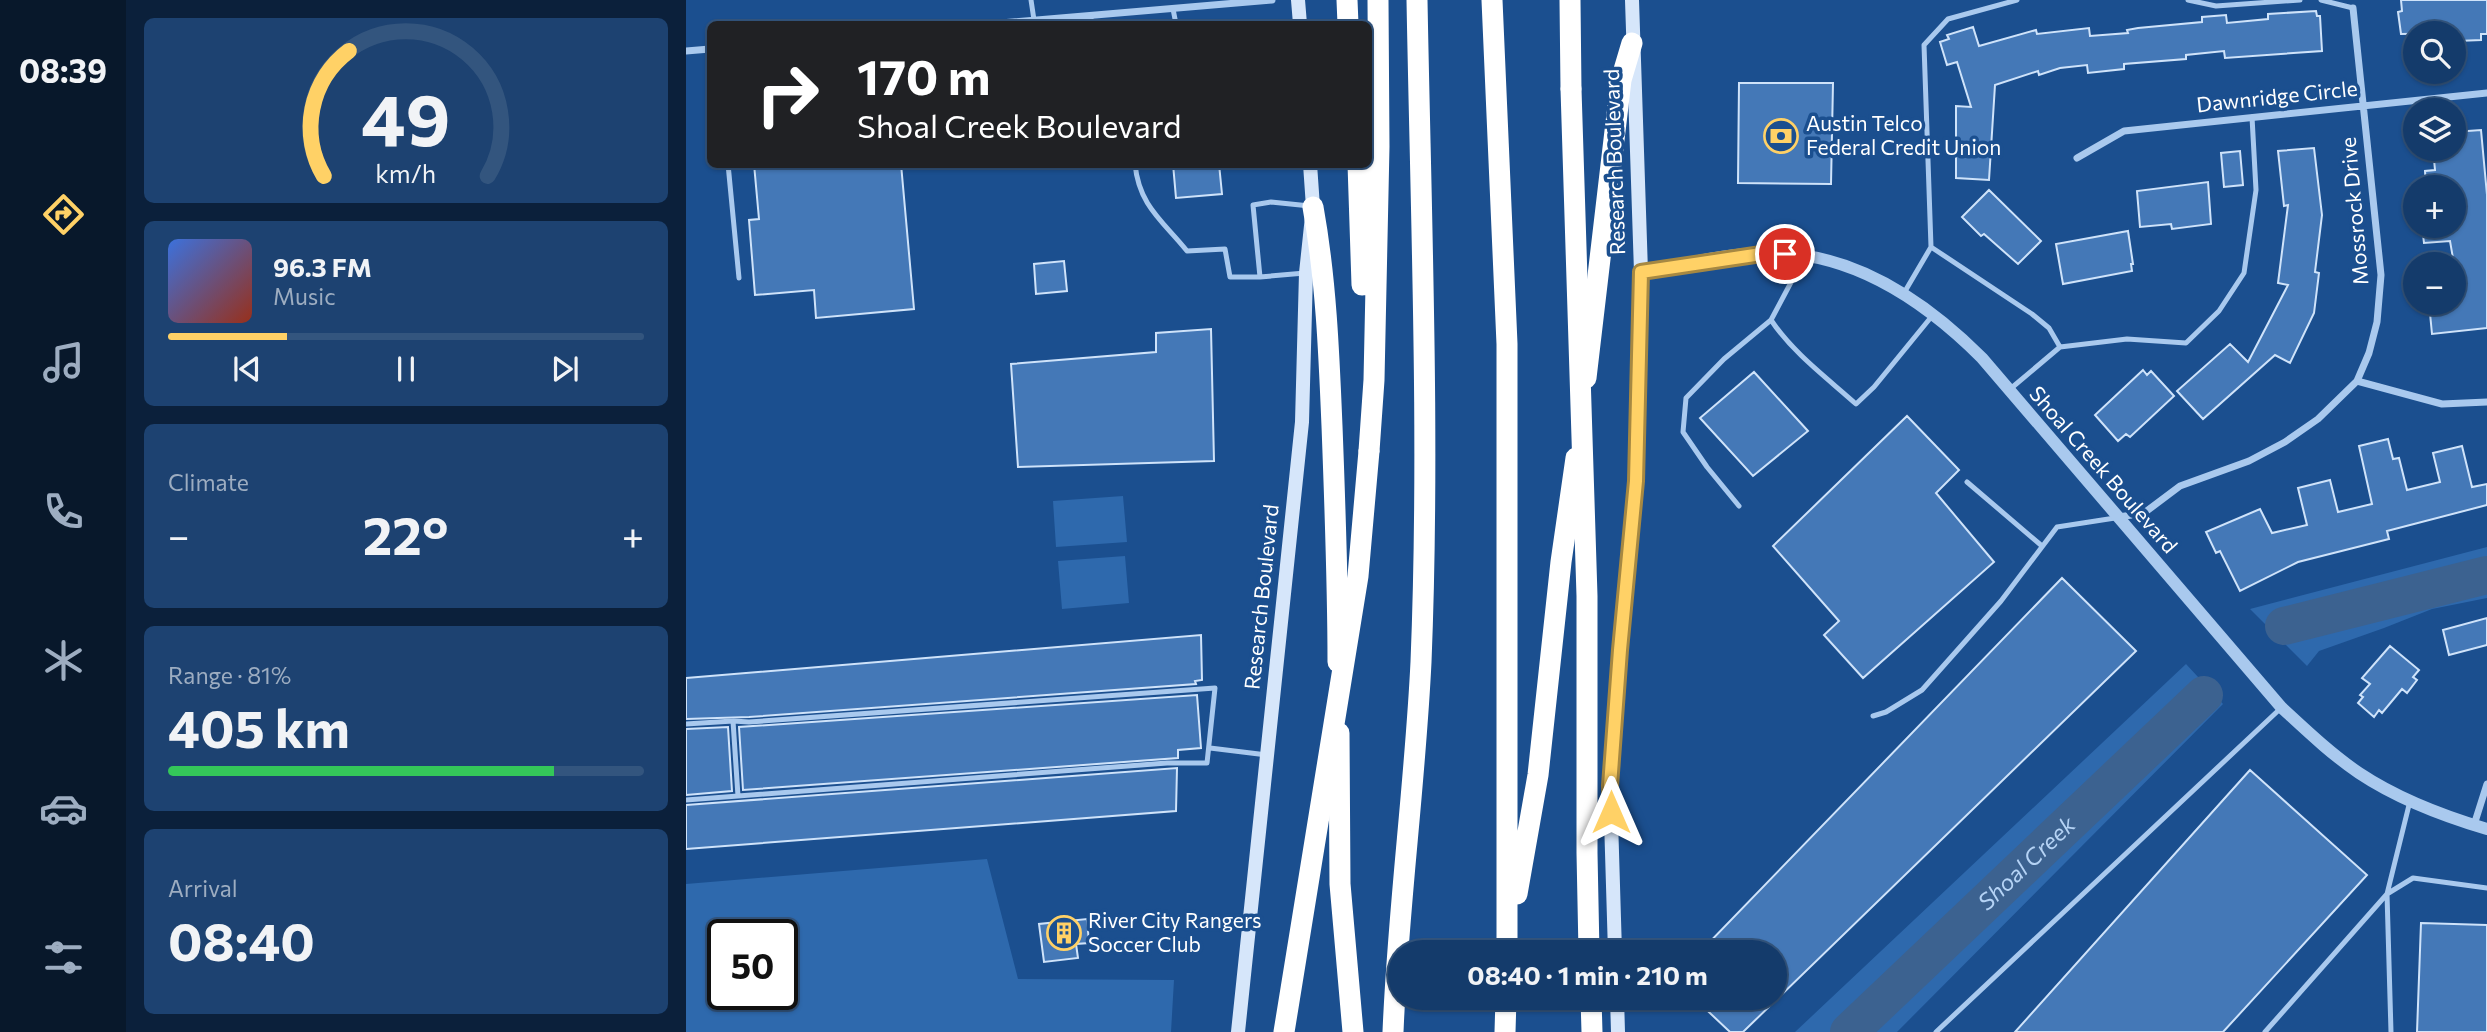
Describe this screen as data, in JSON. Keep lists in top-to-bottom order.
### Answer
{
  "streets": {
    "main road": ["Research Boulevard"],
    "street": ["Dawnridge Circle", "Mossrock Drive", "Shoal Creek Boulevard"]
  },
  "crossings": [
    ["Dawnridge Circle", "Mossrock Drive"],
    ["Research Boulevard", "Shoal Creek Boulevard"],
    ["Mossrock Drive", "Shoal Creek Boulevard"]
  ],
  "water": ["Shoal Creek"],
  "places": {
    "bank": ["Austin Telco Federal Credit Union"],
    "building": ["River City Rangers Soccer Club"]
  },
  "page": {
    "tabs": "08:39",
    "map_buttons": ["+", "−"],
    "turn": ["170 m", "Shoal Creek Boulevard"],
    "song": ["96.3 FM", "Music"],
    "tile": [
      "Climate",
      ["Range · 81%", "405 km"],
      ["Arrival", "08:40"]
    ],
    "heat": ["−", "22°", "+"],
    "limit": "50",
    "trip": "08:40 · 1 min · 210 m",
    "gauge": ["49", "km/h"]
  }
}
